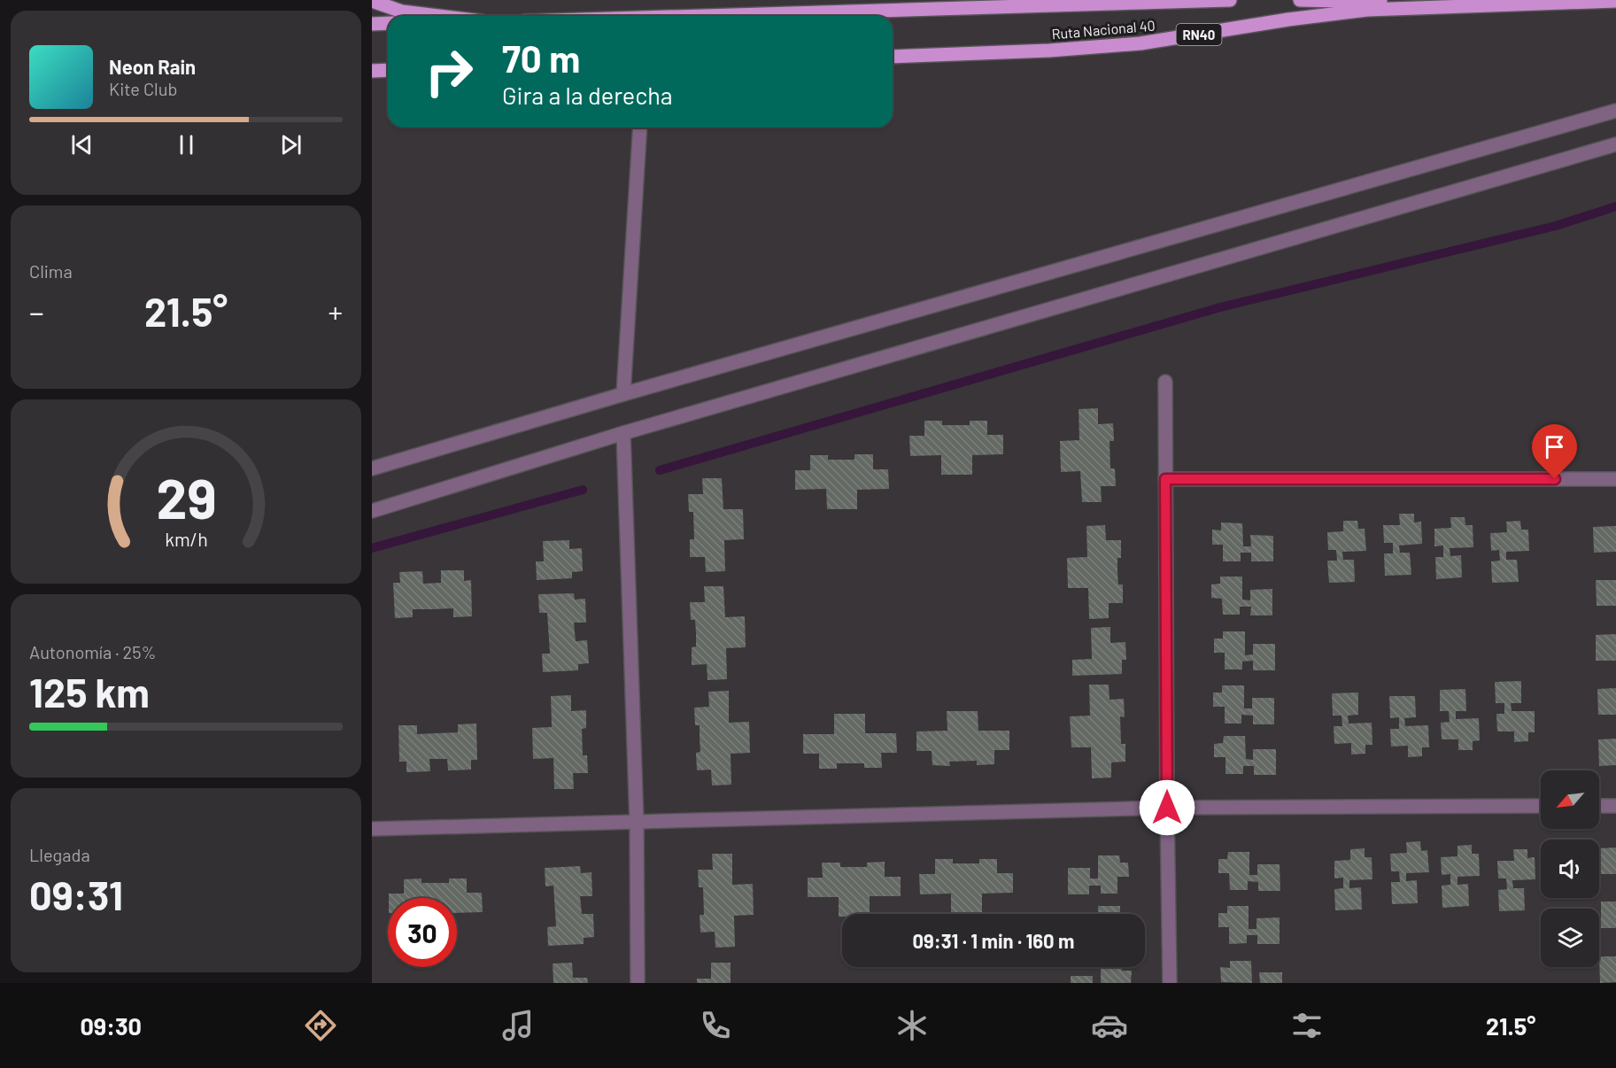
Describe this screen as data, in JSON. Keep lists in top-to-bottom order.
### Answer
{
  "streets": {
    "main road": ["Ruta Nacional 40", "RN40"]
  },
  "north": "bottom left",
  "page": {
    "turn": ["70 m", "Gira a la derecha"],
    "song": ["Neon Rain", "Kite Club"],
    "tile": [
      "Clima",
      ["Autonomía · 25%", "125 km"],
      ["Llegada", "09:31"]
    ],
    "heat": ["−", "21.5°", "+"],
    "limit": "30",
    "trip": "09:31 · 1 min · 160 m",
    "tabs": ["09:30", "21.5°"],
    "gauge": ["29", "km/h"]
  }
}
